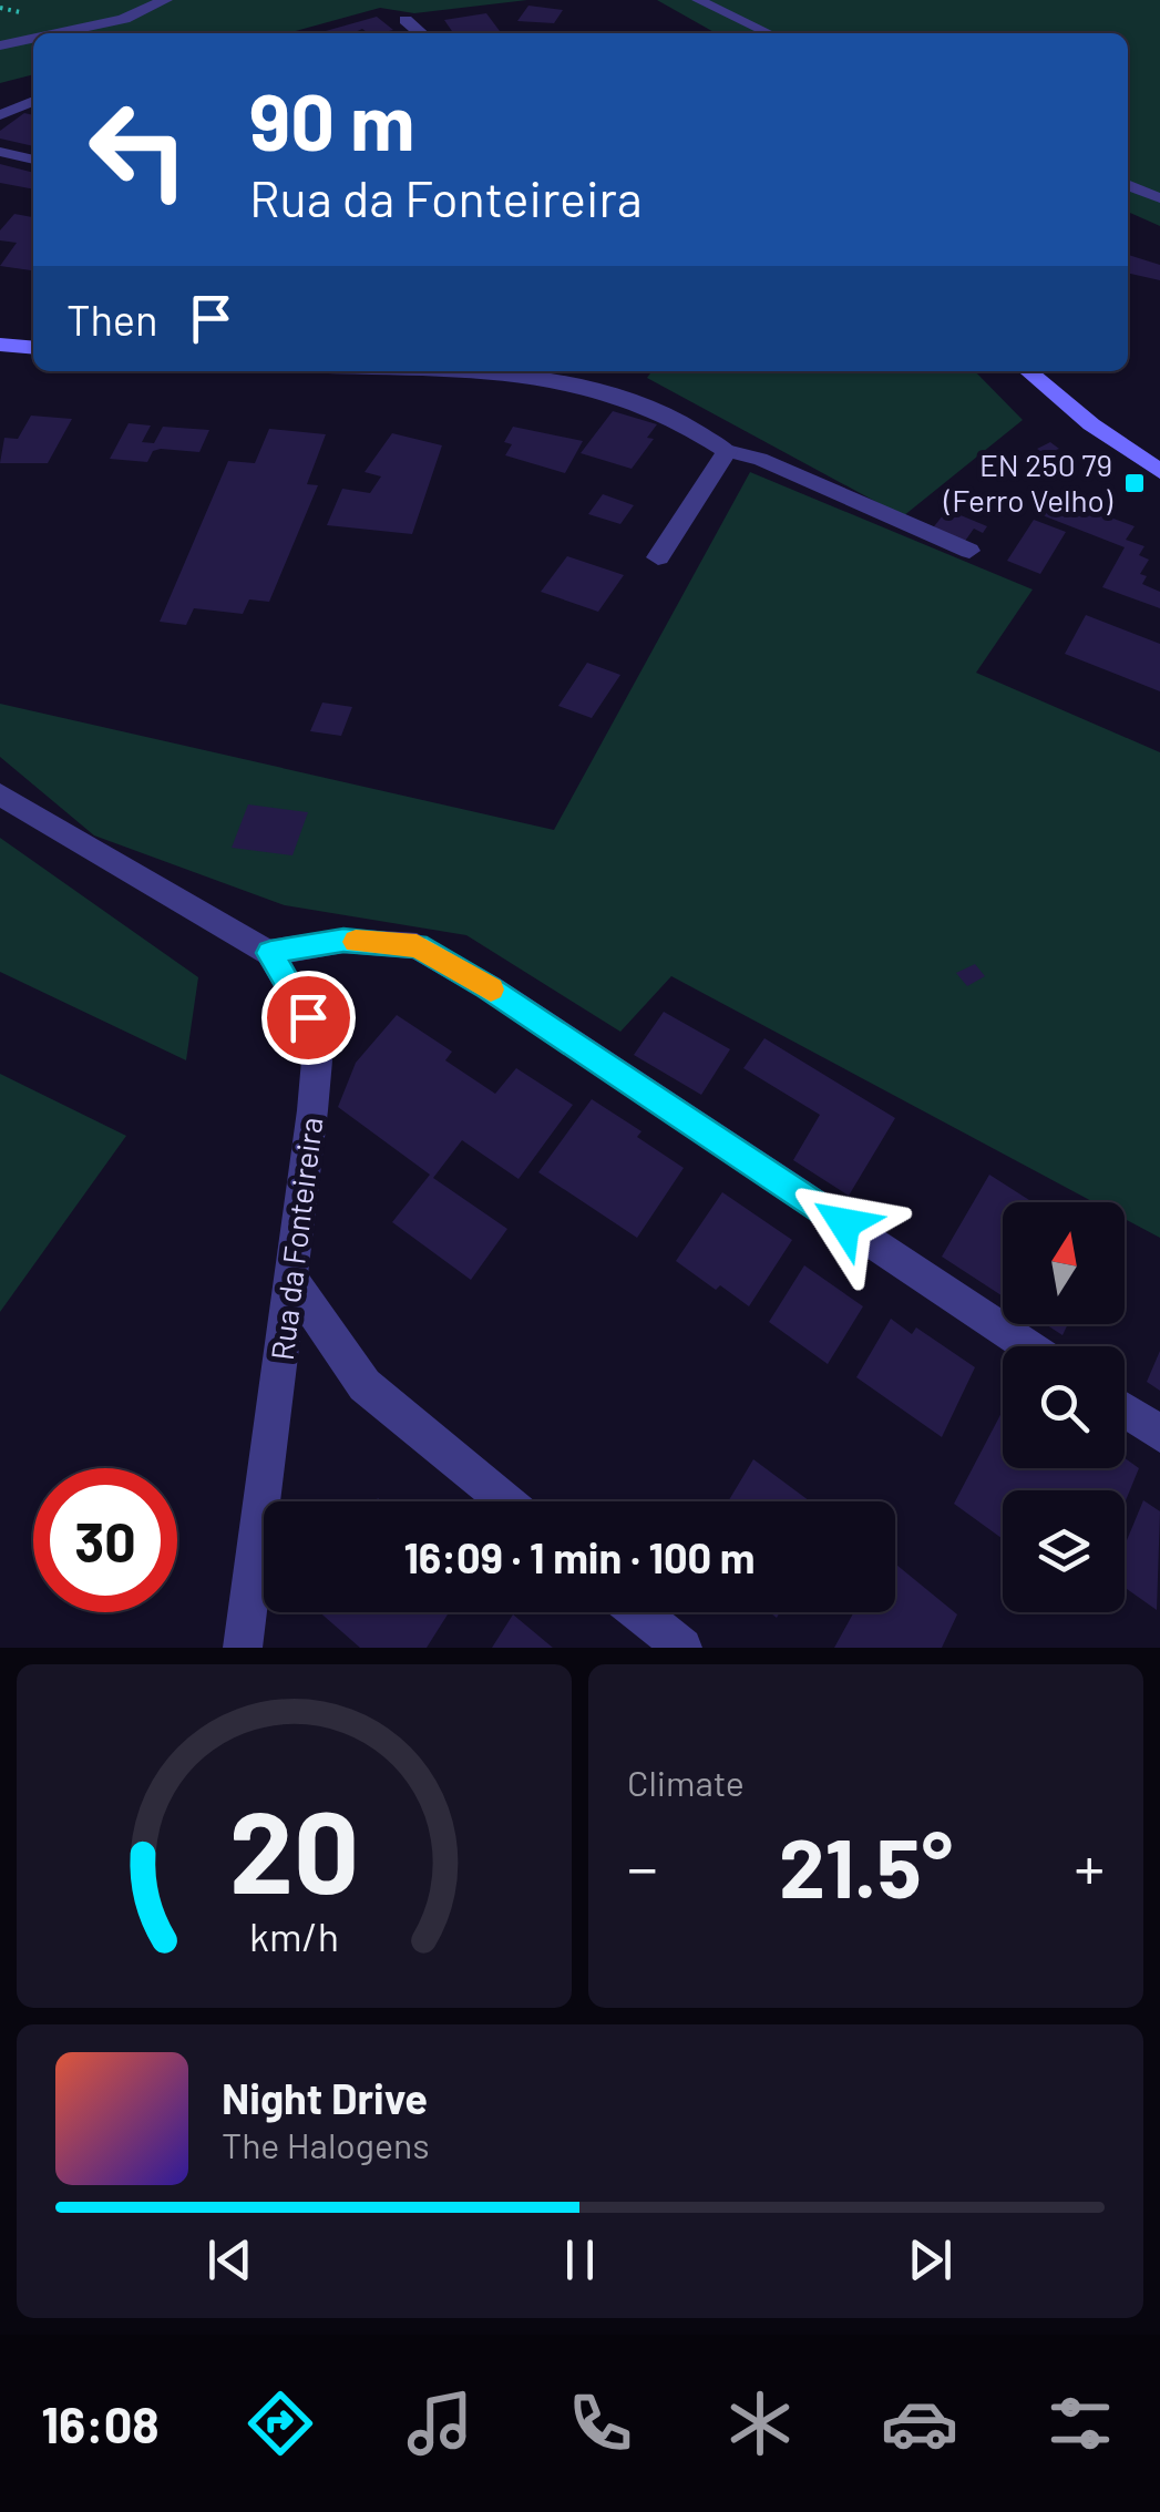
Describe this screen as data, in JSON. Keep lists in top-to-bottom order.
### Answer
{
  "streets": {
    "street": ["Rua da Fonteireira"]
  },
  "places": {
    "transit": ["EN 250 79 (Ferro Velho)"]
  },
  "north": "top",
  "page": {
    "turn": ["90 m", "Rua da Fonteireira"],
    "then": "Then",
    "limit": "30",
    "trip": "16:09 · 1 min · 100 m",
    "tile": "Climate",
    "heat": ["−", "21.5°", "+"],
    "song": ["Night Drive", "The Halogens"],
    "tabs": "16:08",
    "gauge": ["20", "km/h"]
  }
}
